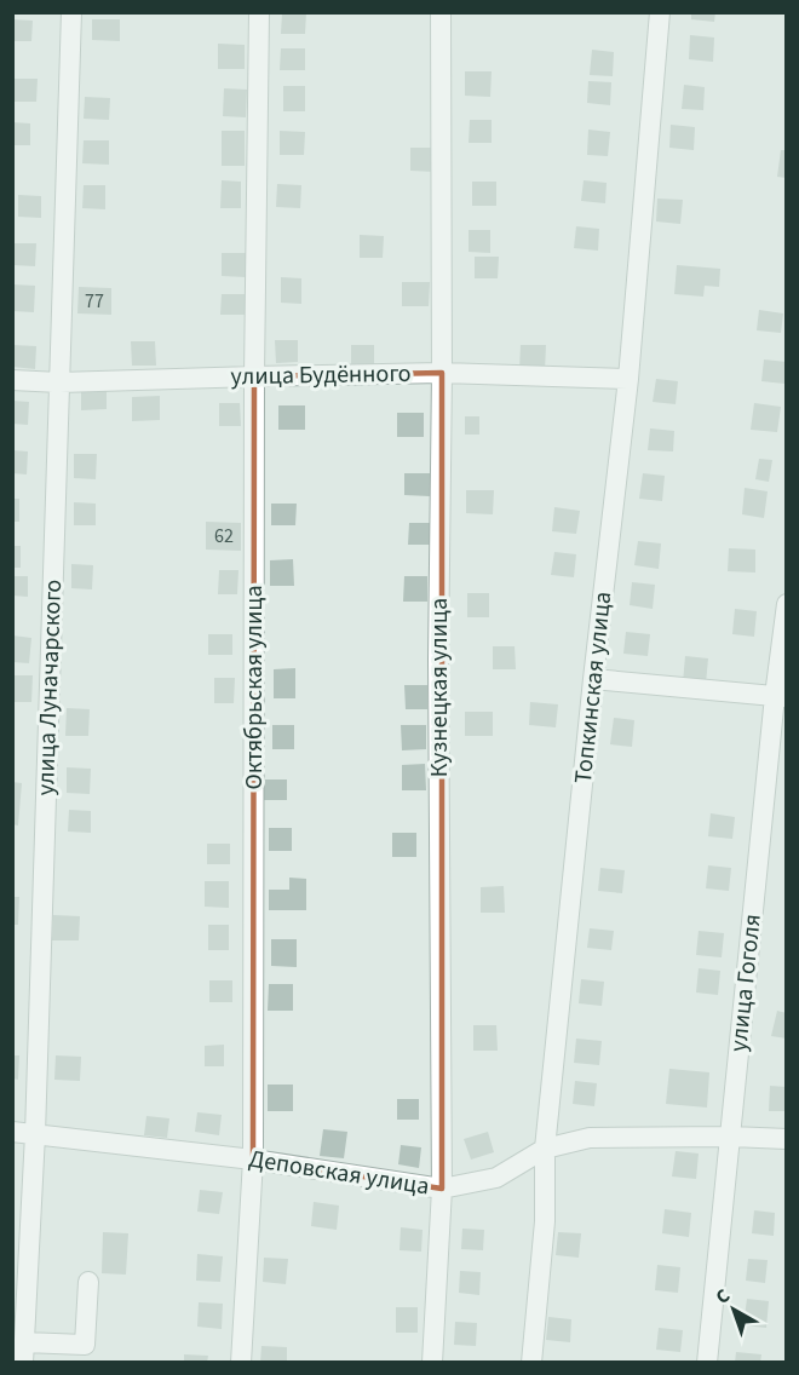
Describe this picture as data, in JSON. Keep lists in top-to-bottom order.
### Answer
{
  "streets": {
    "street": [
      "улица Будённого",
      "улица Луначарского",
      "Октябрьская улица",
      "Кузнецкая улица",
      "Топкинская улица",
      "улица Гоголя",
      "Деповская улица"
    ]
  },
  "crossings": [
    ["улица Будённого", "улица Луначарского"],
    ["улица Будённого", "Октябрьская улица"],
    ["улица Будённого", "Кузнецкая улица"],
    ["улица Будённого", "Топкинская улица"],
    ["улица Луначарского", "Деповская улица"],
    ["Октябрьская улица", "Деповская улица"],
    ["Кузнецкая улица", "Деповская улица"],
    ["Топкинская улица", "Деповская улица"],
    ["улица Гоголя", "Деповская улица"]
  ],
  "house_numbers": ["77", "62"],
  "north": "top left"
}
